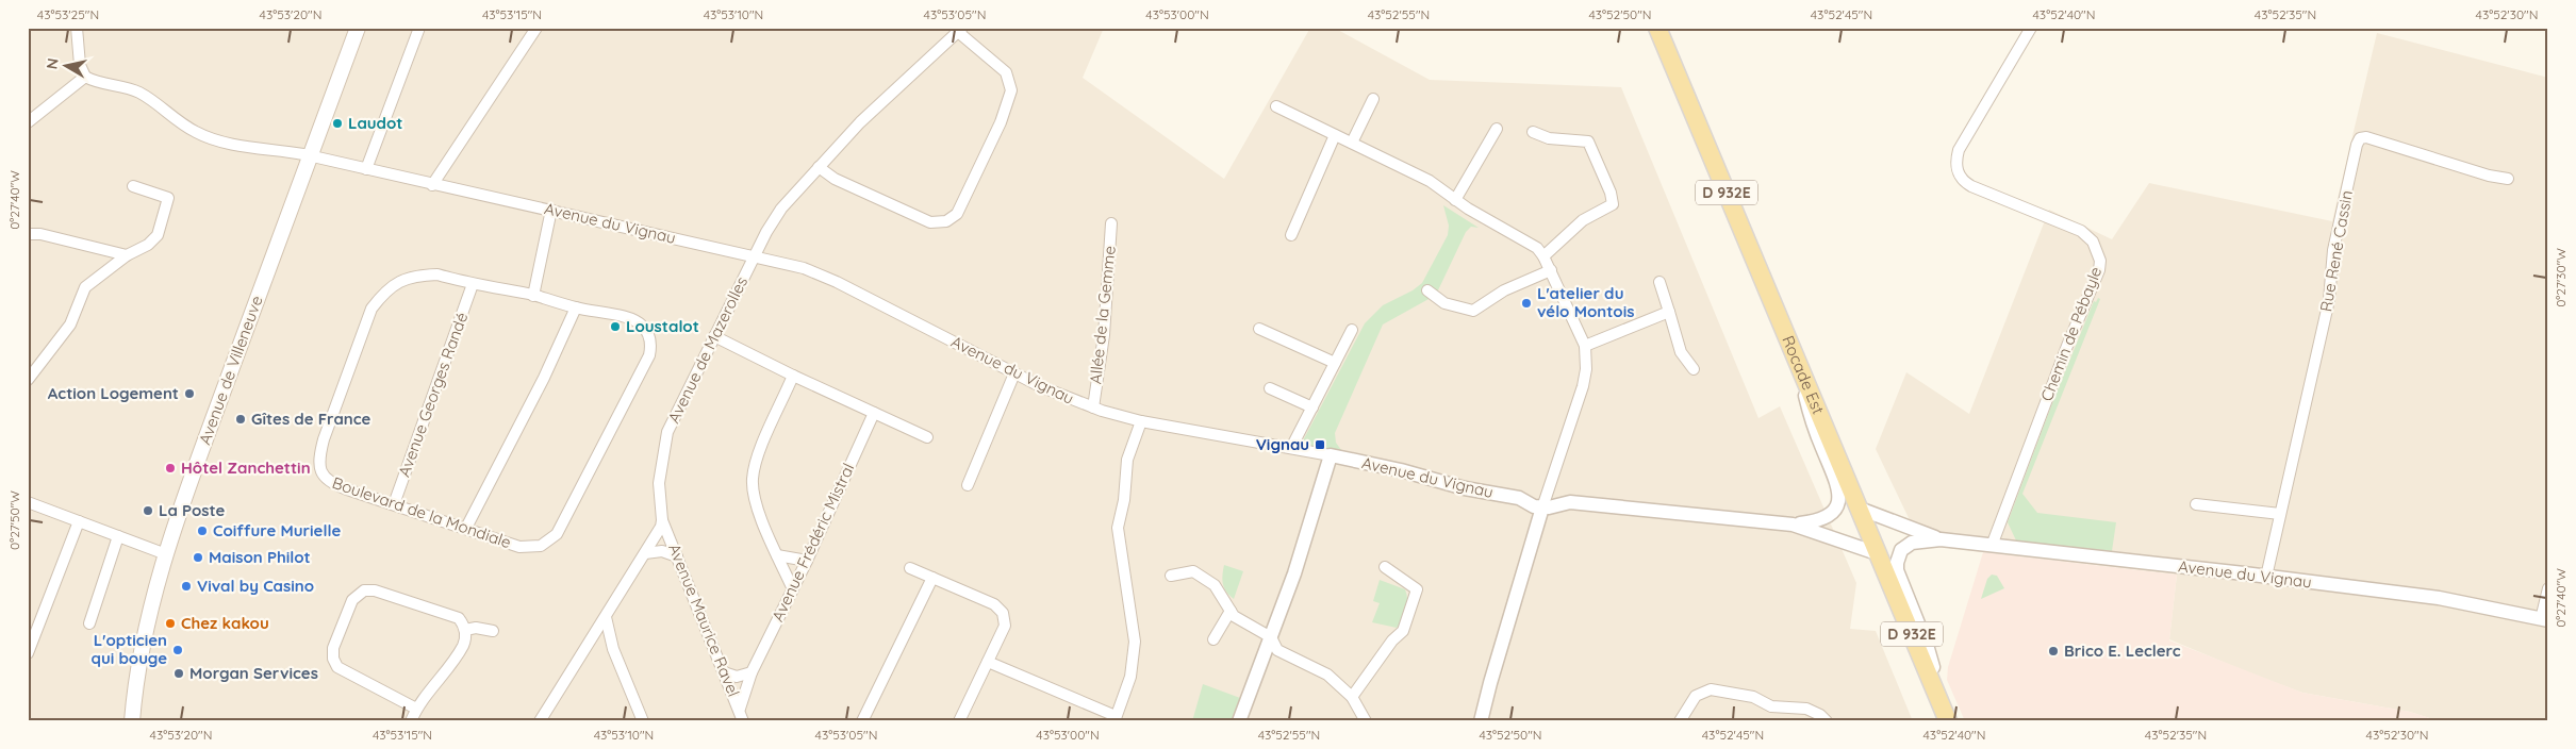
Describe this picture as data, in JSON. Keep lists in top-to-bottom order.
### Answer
{
  "streets": {
    "main road": ["D 932E", "Avenue de Villeneuve", "Rocade Est"],
    "street": [
      "Avenue du Vignau",
      "Rue René Cassin",
      "Allée de la Gemme",
      "Chemin de Pébayle",
      "Avenue de Mazerolles",
      "Avenue Georges Randé",
      "Boulevard de la Mondiale",
      "Avenue Frédéric Mistral",
      "Avenue Maurice Ravel"
    ]
  },
  "crossings": [
    ["Avenue du Vignau", "Rue René Cassin"],
    ["Avenue du Vignau", "Allée de la Gemme"],
    ["Avenue du Vignau", "Chemin de Pébayle"],
    ["Avenue du Vignau", "Avenue de Mazerolles"],
    ["Avenue du Vignau", "Avenue de Villeneuve"],
    ["Avenue de Mazerolles", "Avenue Maurice Ravel"],
    ["Avenue Georges Randé", "Boulevard de la Mondiale"],
    ["Avenue Frédéric Mistral", "Avenue Maurice Ravel"]
  ],
  "places": {
    "other": [
      "Laudot",
      "L'atelier du vélo Montois",
      "Loustalot",
      "Action Logement",
      "Gîtes de France",
      "Hôtel Zanchettin",
      "La Poste",
      "Coiffure Murielle",
      "Maison Philot",
      "Vival by Casino",
      "Chez kakou",
      "L'opticien qui bouge",
      "Brico E. Leclerc",
      "Morgan Services"
    ],
    "transit": ["Vignau"]
  },
  "north": "left",
  "coordinates": [
    "43°53'25\"N",
    "43°53'20\"N",
    "43°53'15\"N",
    "43°53'10\"N",
    "43°53'05\"N",
    "43°53'00\"N",
    "43°52'55\"N",
    "43°52'50\"N",
    "43°52'45\"N",
    "43°52'40\"N",
    "43°52'35\"N",
    "43°52'30\"N",
    "0°27'40\"W",
    "0°27'30\"W",
    "0°27'50\"W"
  ]
}
